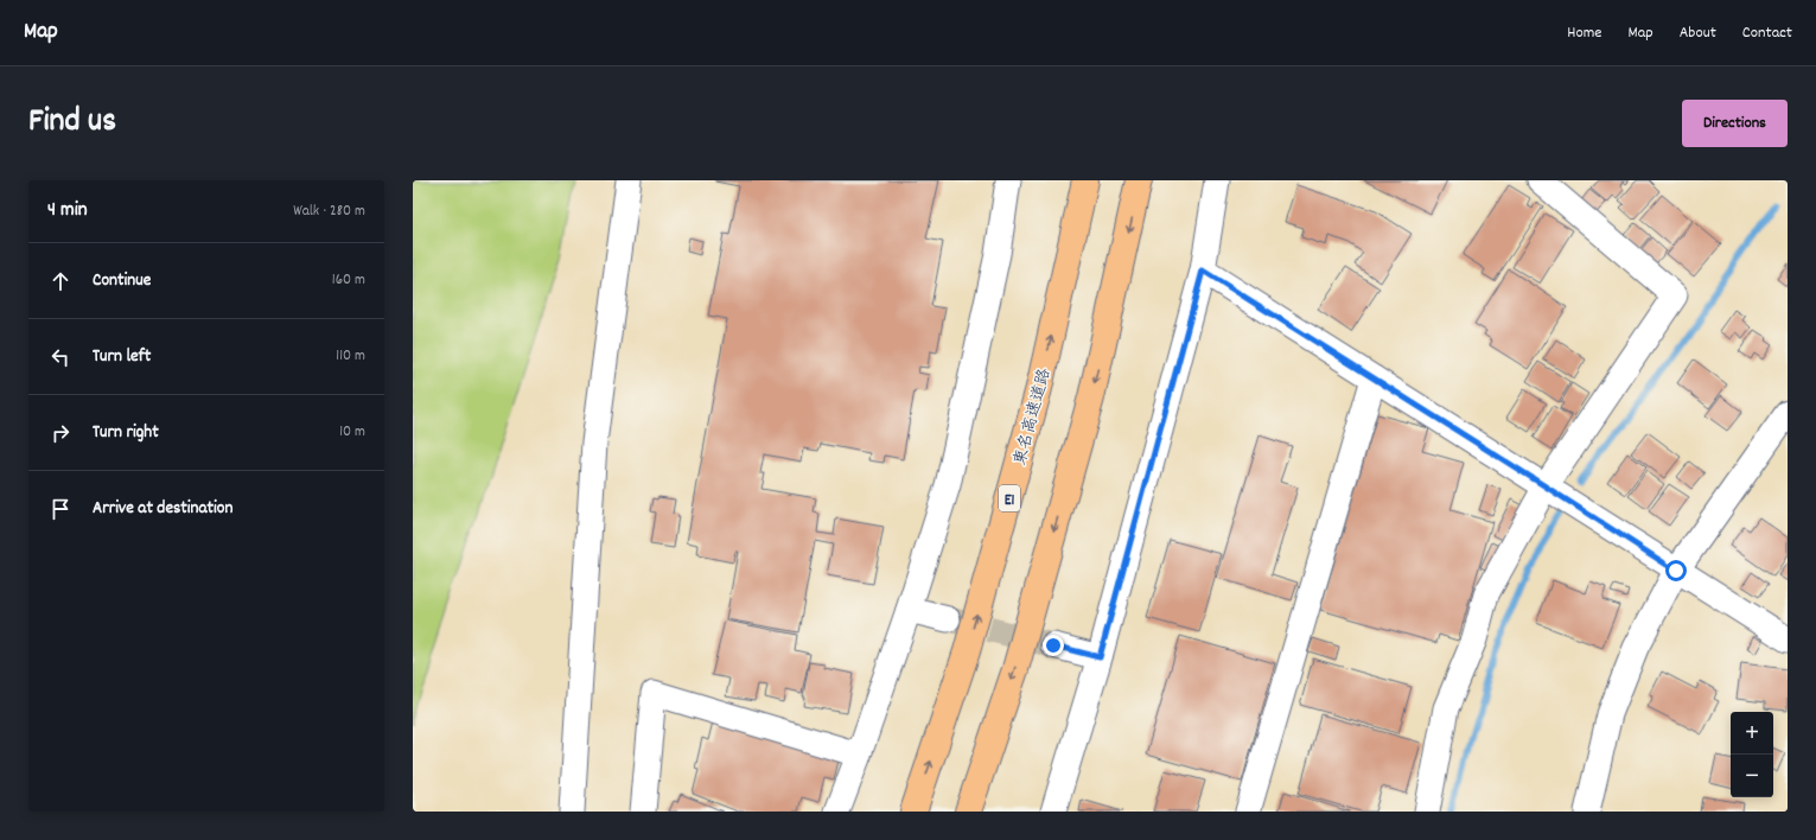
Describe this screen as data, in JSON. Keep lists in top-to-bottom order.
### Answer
{
  "streets": {
    "highway": ["東名高速道路", "E1"]
  },
  "page": {
    "header": "Map",
    "nav": [
      "Home",
      "Map",
      "About",
      "Contact"
    ],
    "title": "Find us",
    "buttons": "Directions",
    "heading": ["4 min", "Walk · 280 m"],
    "list": [
      ["Continue", "160 m"],
      ["Turn left", "110 m"],
      ["Turn right", "10 m"],
      "Arrive at destination"
    ],
    "map_buttons": ["+", "−"]
  }
}
